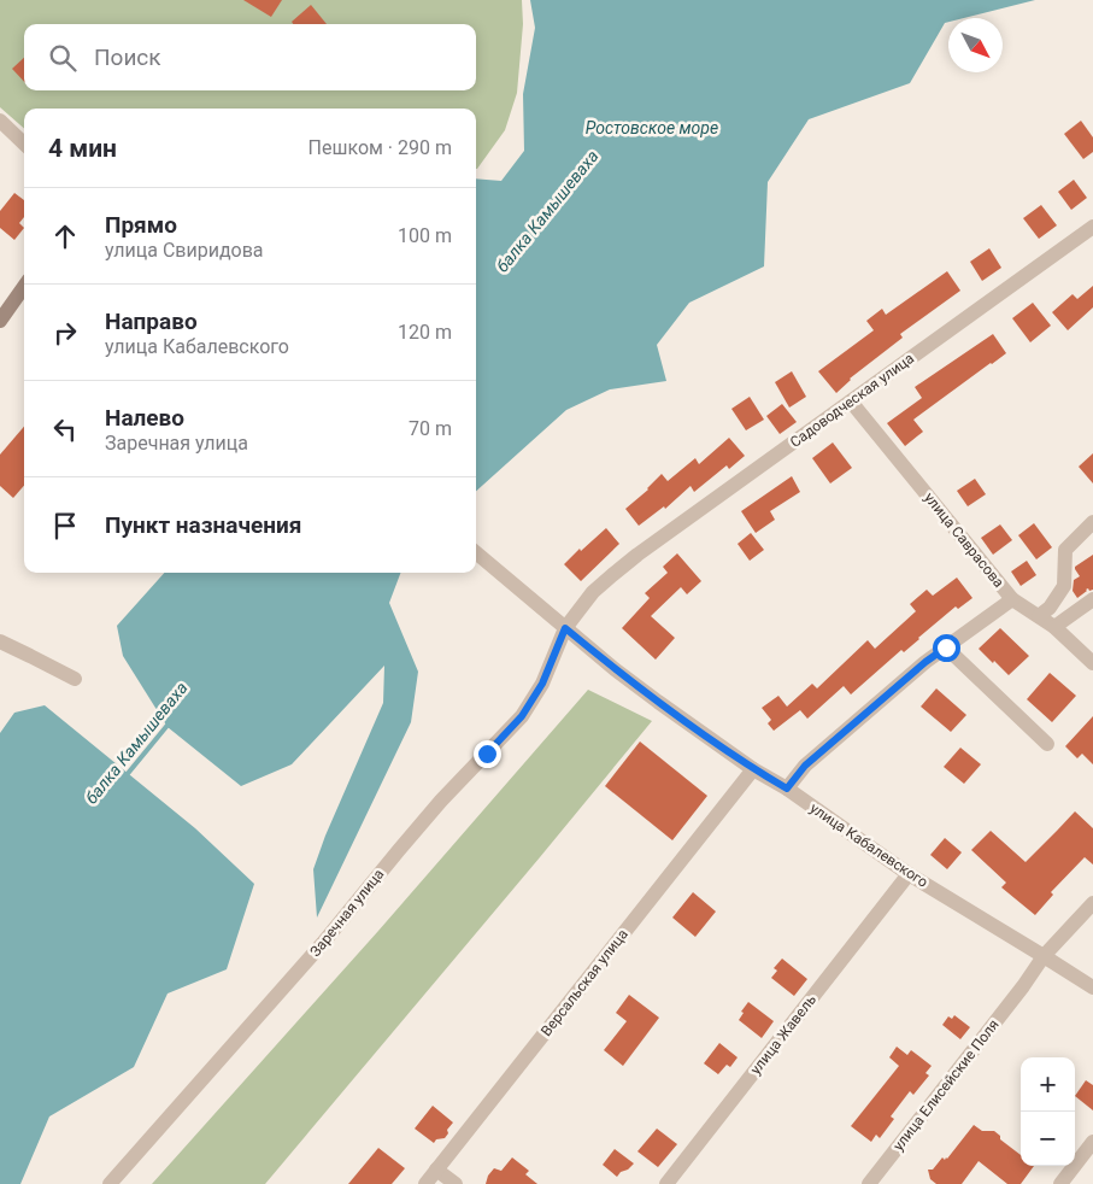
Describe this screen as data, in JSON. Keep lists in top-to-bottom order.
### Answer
{
  "streets": {
    "street": [
      "Садоводческая улица",
      "улица Саврасова",
      "улица Кабалевского",
      "Заречная улица",
      "Версальская улица",
      "улица Жавель",
      "улица Елисейские Поля"
    ]
  },
  "crossings": [
    ["Садоводческая улица", "улица Саврасова"],
    ["Садоводческая улица", "улица Кабалевского"],
    ["Садоводческая улица", "Заречная улица"],
    ["улица Кабалевского", "Заречная улица"],
    ["улица Кабалевского", "Версальская улица"],
    ["улица Кабалевского", "улица Жавель"],
    ["улица Кабалевского", "улица Елисейские Поля"]
  ],
  "water": ["Ростовское море", "балка Камышеваха"],
  "north": "bottom right",
  "page": {
    "search": "Поиск",
    "heading": ["4 мин", "Пешком · 290 m"],
    "list": [
      ["Прямо", "улица Свиридова", "100 m"],
      ["Направо", "улица Кабалевского", "120 m"],
      ["Налево", "Заречная улица", "70 m"],
      "Пункт назначения"
    ],
    "map_buttons": ["+", "−"]
  }
}
